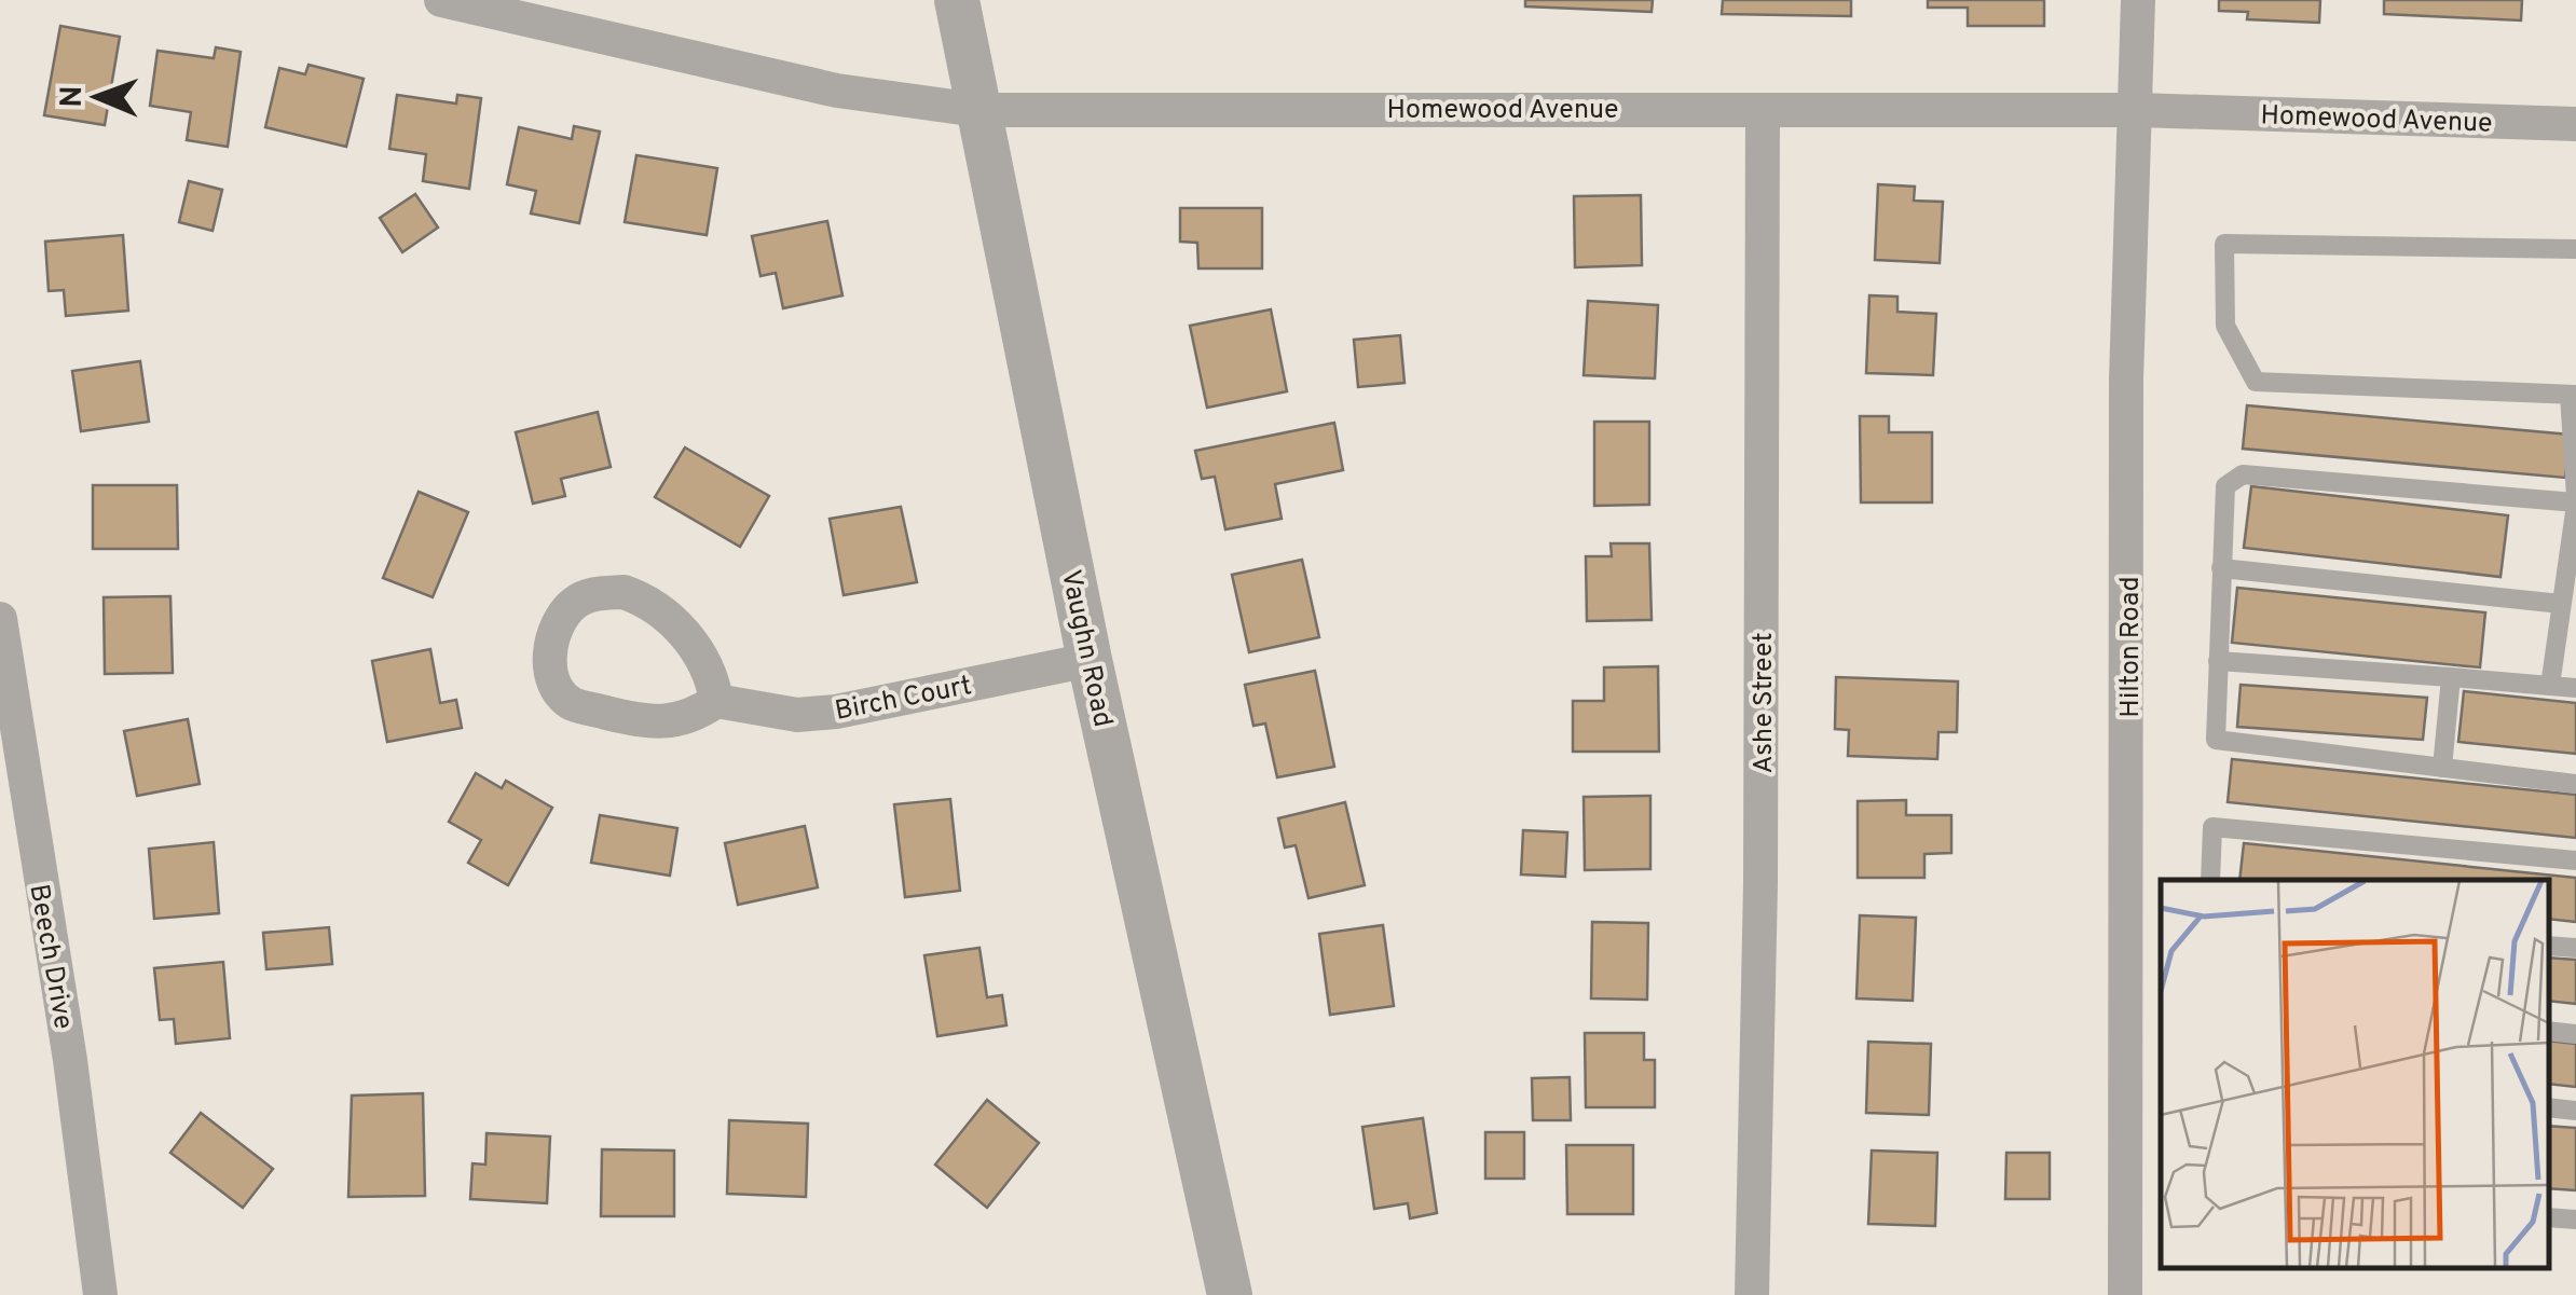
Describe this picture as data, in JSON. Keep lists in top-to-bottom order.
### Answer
{
  "streets": {
    "street": [
      "Homewood Avenue",
      "Hilton Road",
      "Vaughn Road",
      "Birch Court",
      "Ashe Street",
      "Beech Drive"
    ]
  },
  "crossings": [
    ["Homewood Avenue", "Hilton Road"],
    ["Homewood Avenue", "Vaughn Road"],
    ["Homewood Avenue", "Ashe Street"],
    ["Vaughn Road", "Birch Court"]
  ],
  "north": "left"
}
